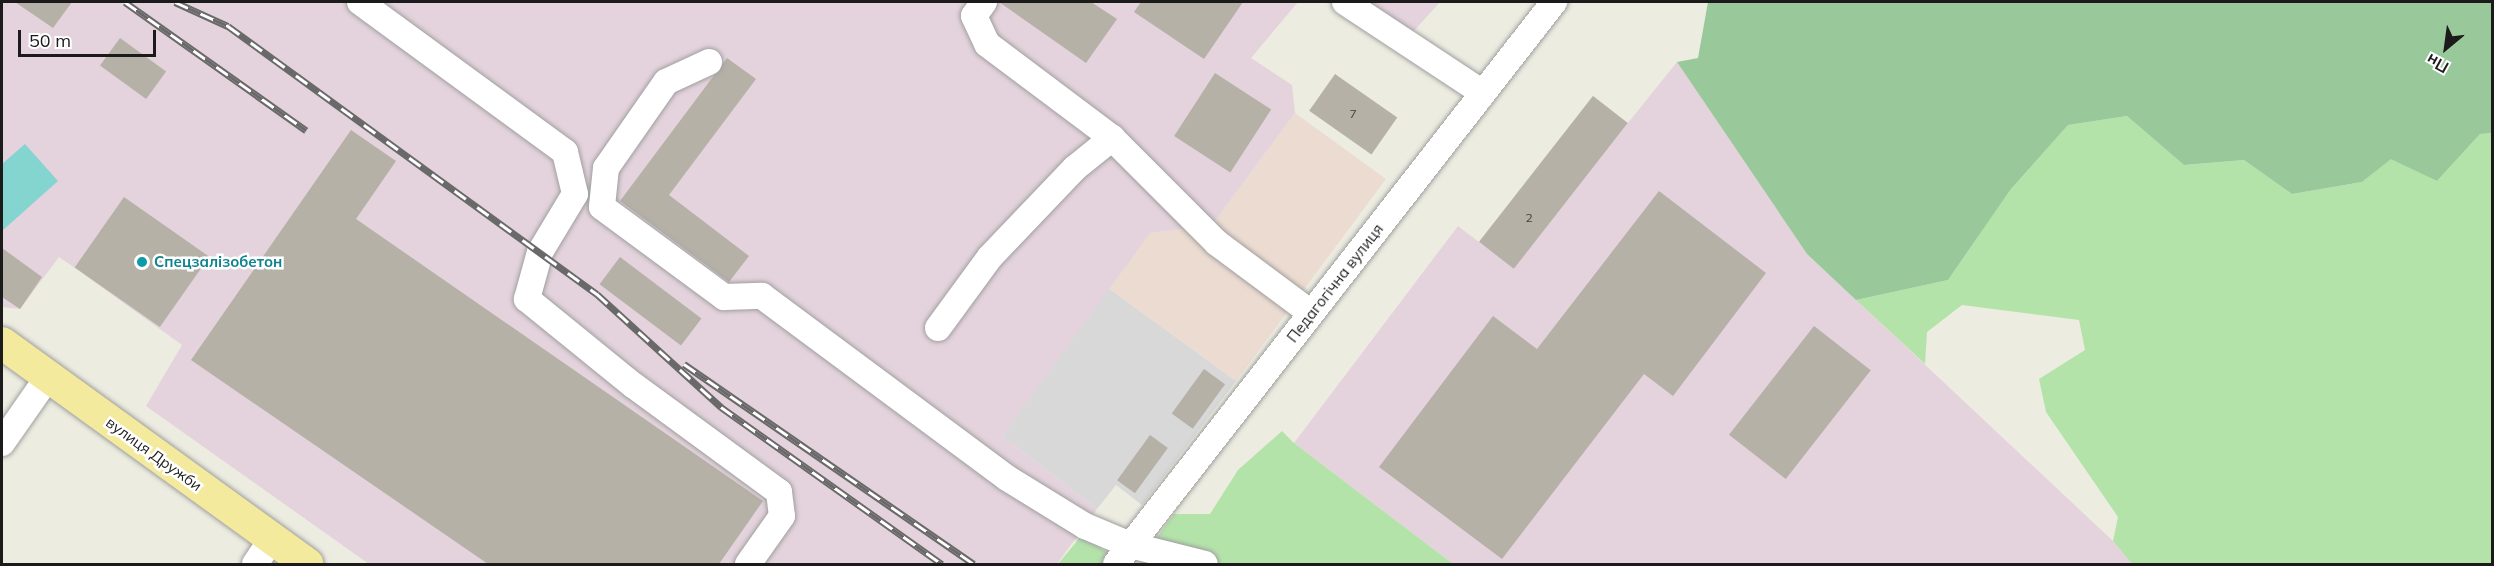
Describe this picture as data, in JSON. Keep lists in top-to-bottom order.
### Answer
{
  "streets": {
    "main road": ["вулиця Дружби"],
    "street": ["Педагогічна вулиця"]
  },
  "places": ["Спецзалізобетон"],
  "house_numbers": ["7", "2"],
  "scale_bar": "50 m",
  "north": "bottom left"
}
